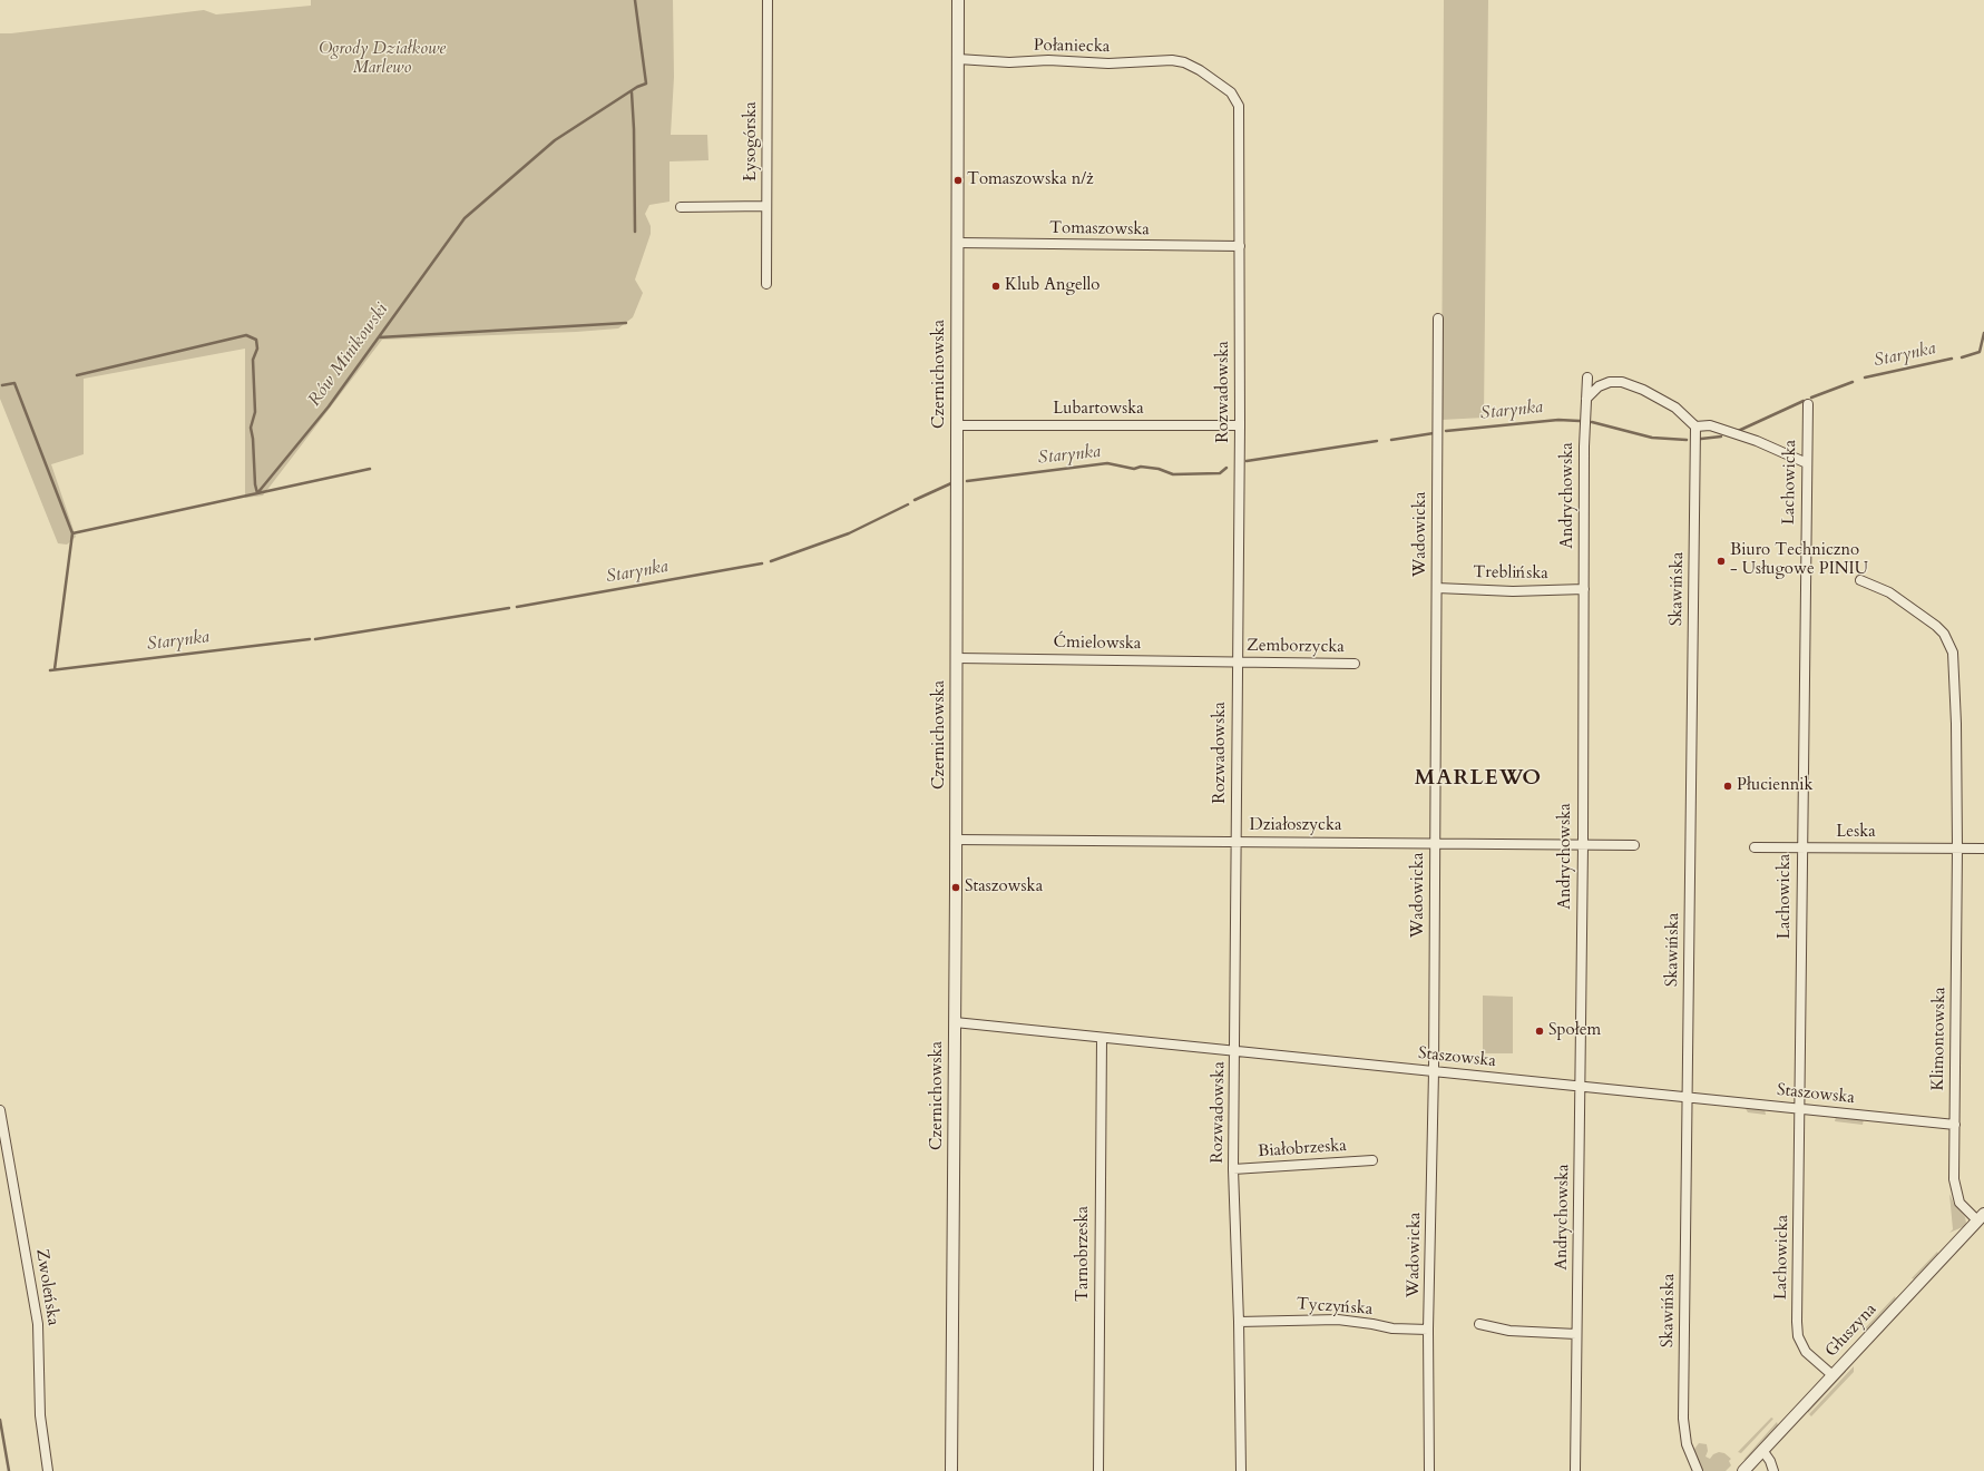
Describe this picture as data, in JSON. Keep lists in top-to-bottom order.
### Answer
{
  "streets": {
    "street": [
      "Połaniecka",
      "Łysogórska",
      "Tomaszowska",
      "Czernichowska",
      "Rozwadowska",
      "Lubartowska",
      "Lachowicka",
      "Andrychowska",
      "Wadowicka",
      "Treblińska",
      "Skawińska",
      "Ćmielowska",
      "Zemborzycka",
      "Działoszycka",
      "Leska",
      "Klimontowska",
      "Staszowska",
      "Białobrzeska",
      "Tarnobrzeska",
      "Zwoleńska",
      "Tyczyńska",
      "Głuszyna"
    ]
  },
  "crossings": [
    ["Połaniecka", "Czernichowska"],
    ["Połaniecka", "Rozwadowska"],
    ["Tomaszowska", "Czernichowska"],
    ["Tomaszowska", "Rozwadowska"],
    ["Czernichowska", "Lubartowska"],
    ["Czernichowska", "Ćmielowska"],
    ["Czernichowska", "Działoszycka"],
    ["Czernichowska", "Staszowska"],
    ["Rozwadowska", "Lubartowska"],
    ["Rozwadowska", "Ćmielowska"],
    ["Rozwadowska", "Zemborzycka"],
    ["Rozwadowska", "Działoszycka"],
    ["Rozwadowska", "Staszowska"],
    ["Rozwadowska", "Białobrzeska"],
    ["Rozwadowska", "Tyczyńska"],
    ["Lachowicka", "Leska"],
    ["Lachowicka", "Staszowska"],
    ["Lachowicka", "Głuszyna"],
    ["Andrychowska", "Treblińska"],
    ["Andrychowska", "Działoszycka"],
    ["Andrychowska", "Staszowska"],
    ["Wadowicka", "Treblińska"],
    ["Wadowicka", "Działoszycka"],
    ["Wadowicka", "Staszowska"],
    ["Wadowicka", "Tyczyńska"],
    ["Skawińska", "Staszowska"],
    ["Ćmielowska", "Zemborzycka"],
    ["Leska", "Klimontowska"],
    ["Klimontowska", "Staszowska"],
    ["Klimontowska", "Głuszyna"],
    ["Staszowska", "Tarnobrzeska"]
  ],
  "districts": ["MARLEWO"],
  "water": ["Rów Minikowski", "Starynka"],
  "parks": ["Ogrody Działkowe Marlewo"],
  "places": [
    "Tomaszowska n/ż",
    "Klub Angello",
    "Biuro Techniczno - Usługowe PINIU",
    "Płuciennik",
    "Staszowska",
    "Społem"
  ]
}
